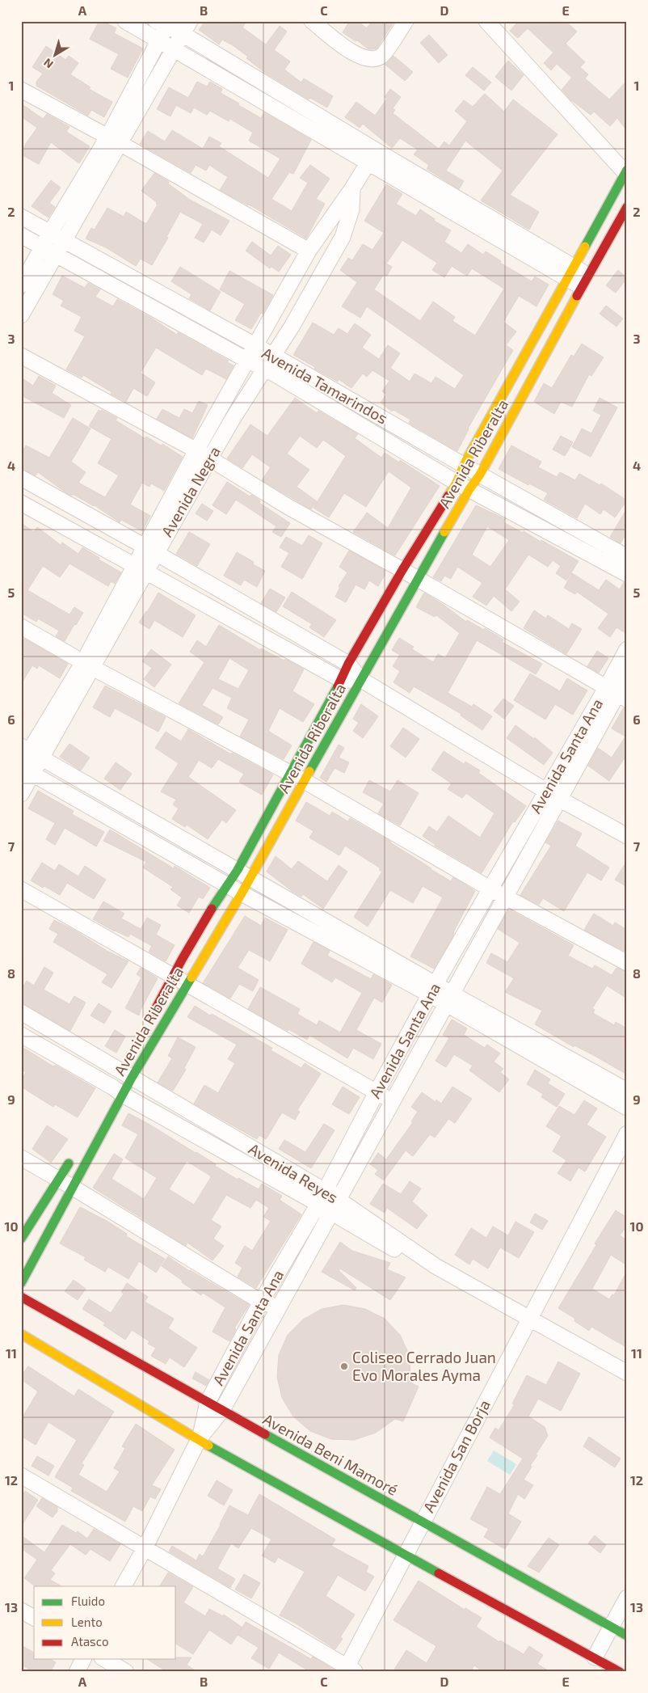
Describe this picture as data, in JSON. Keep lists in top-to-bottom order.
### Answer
{
  "streets": {
    "street": [
      "Avenida Tamarindos",
      "Avenida Riberalta",
      "Avenida Negra",
      "Avenida Santa Ana",
      "Avenida Reyes",
      "Avenida Beni Mamoré",
      "Avenida San Borja"
    ]
  },
  "crossings": [
    ["Avenida Tamarindos", "Avenida Riberalta"],
    ["Avenida Tamarindos", "Avenida Negra"],
    ["Avenida Riberalta", "Avenida Reyes"],
    ["Avenida Santa Ana", "Avenida Reyes"],
    ["Avenida Santa Ana", "Avenida Beni Mamoré"],
    ["Avenida Reyes", "Avenida San Borja"],
    ["Avenida Beni Mamoré", "Avenida San Borja"]
  ],
  "places": ["Coliseo Cerrado Juan Evo Morales Ayma"],
  "legend": ["Fluido", "Lento", "Atasco"],
  "north": "bottom left",
  "grid": {
    "columns": [
      "A",
      "B",
      "C",
      "D",
      "E"
    ],
    "rows": [
      "1",
      "2",
      "3",
      "4",
      "5",
      "6",
      "7",
      "8",
      "9",
      "10",
      "11",
      "12",
      "13"
    ]
  }
}
